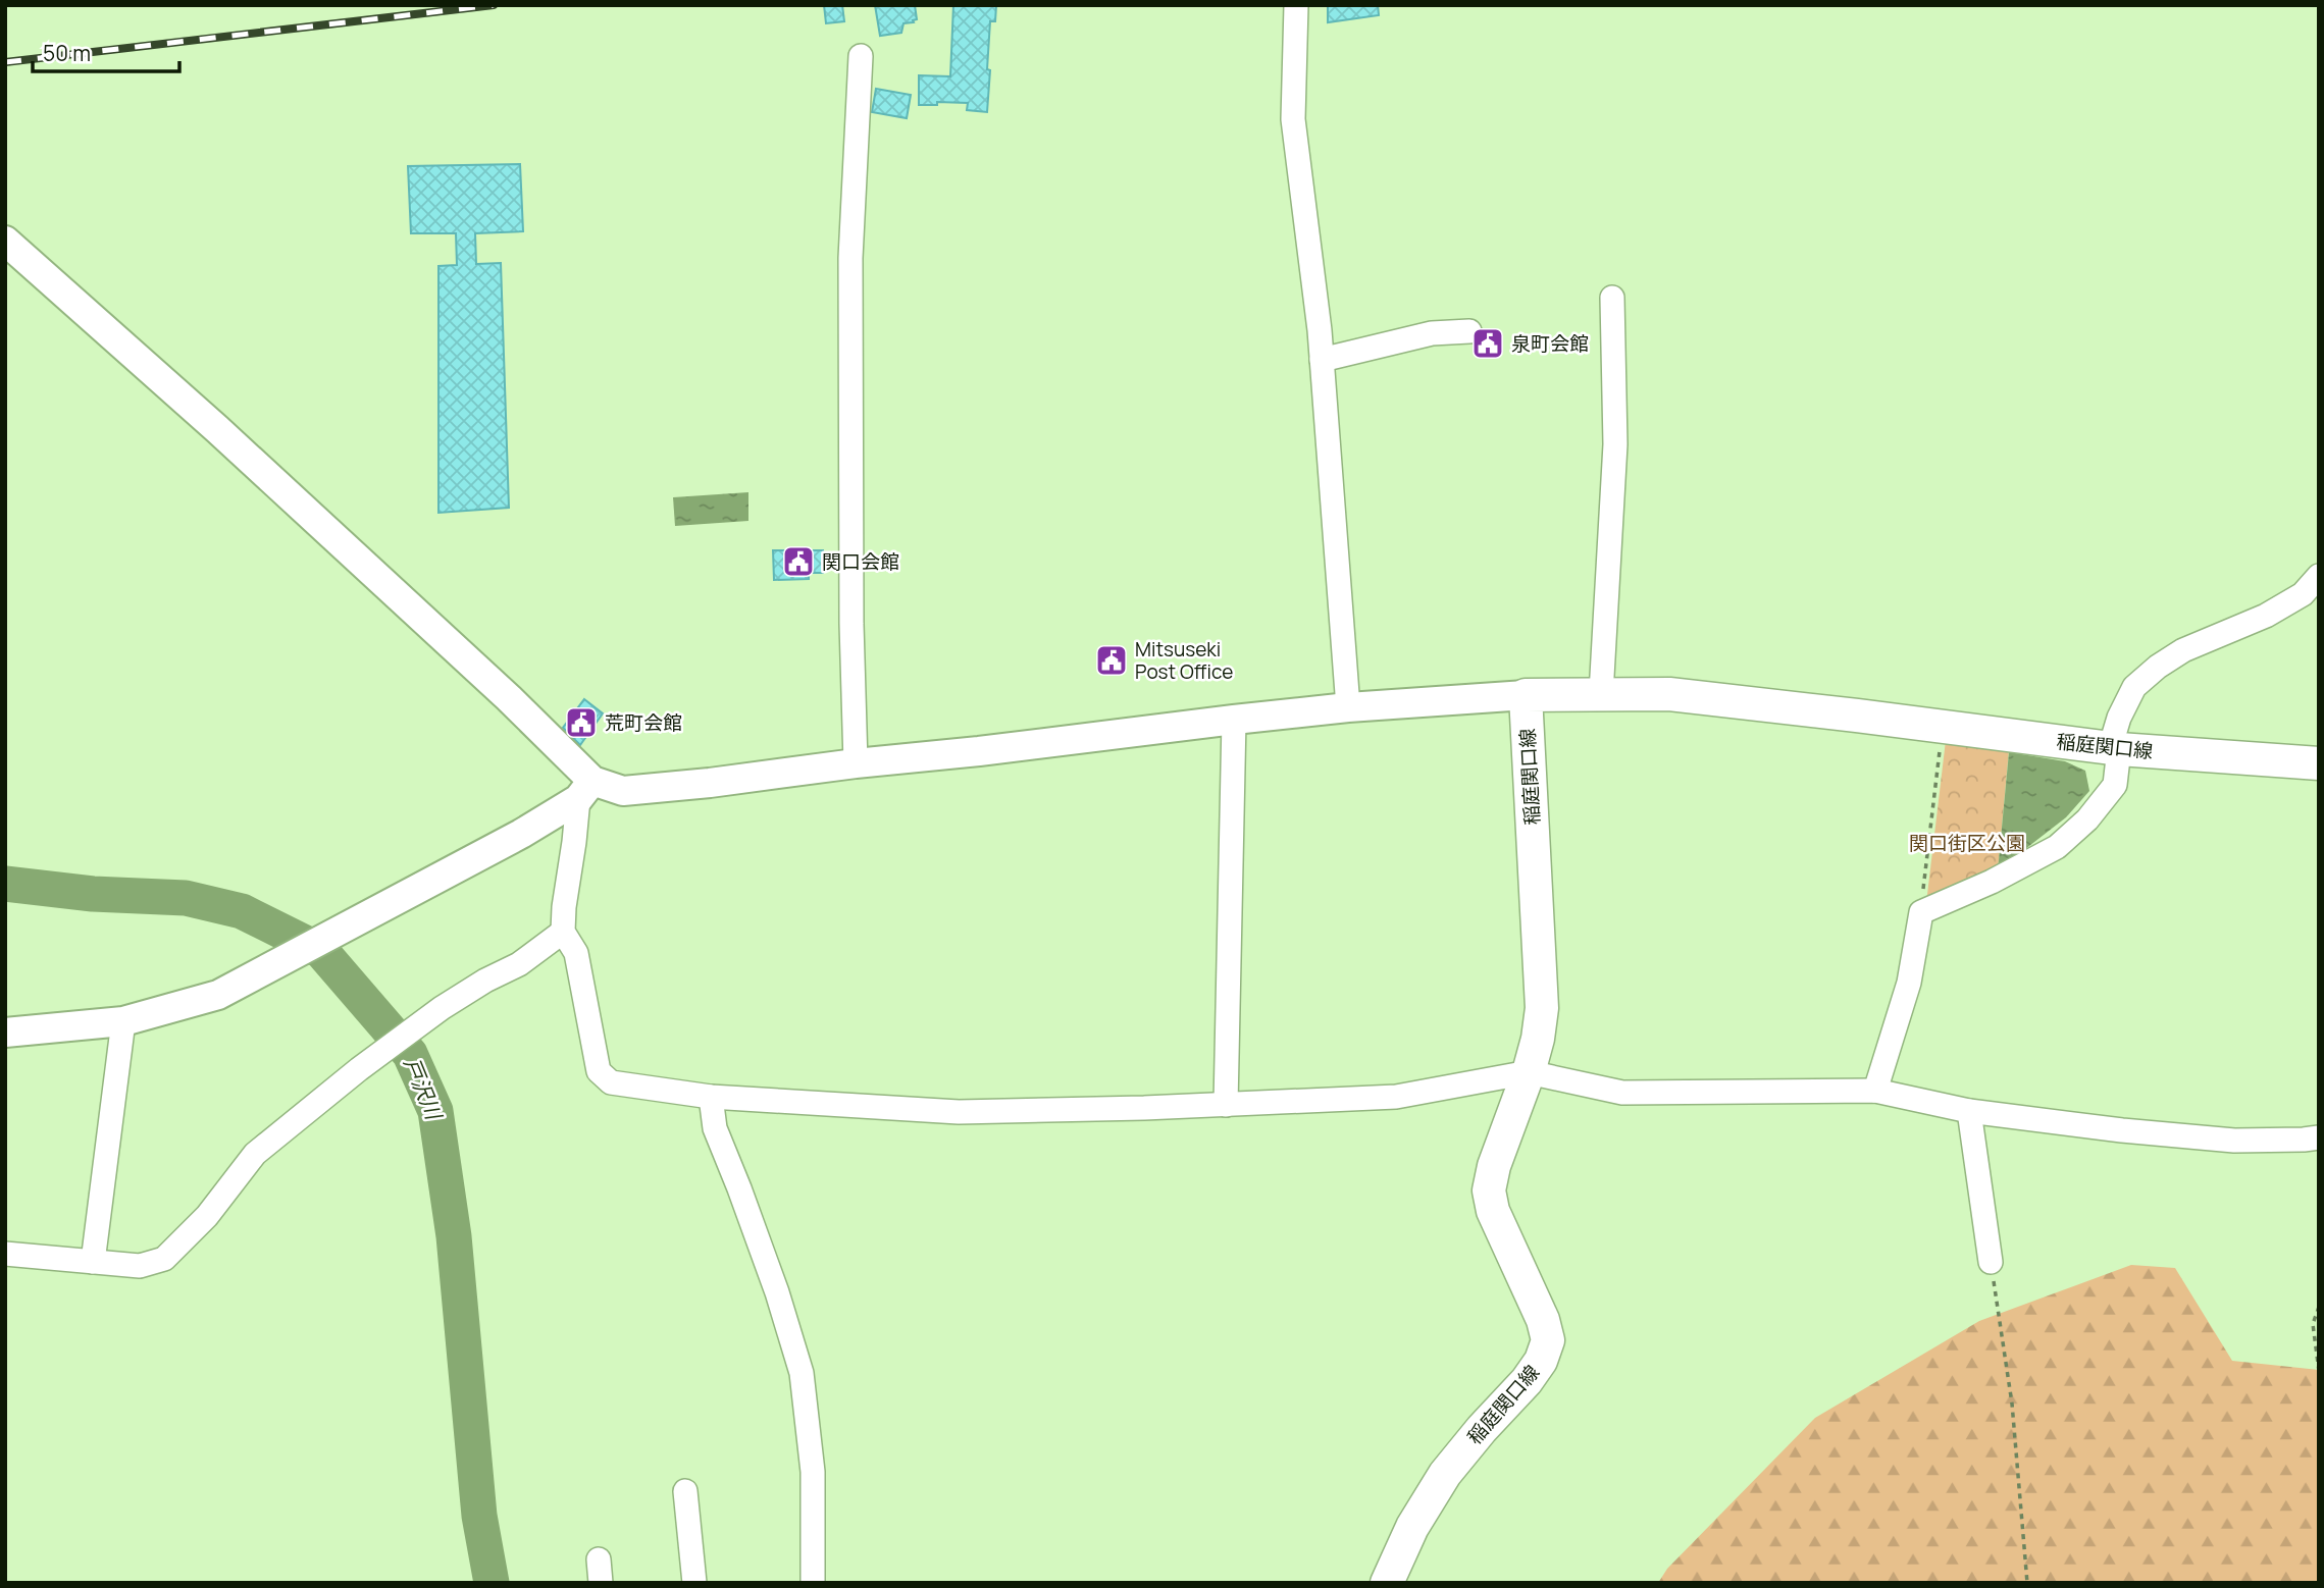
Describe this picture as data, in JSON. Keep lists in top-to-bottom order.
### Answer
{
  "streets": {
    "main road": ["稲庭関口線"]
  },
  "water": ["戸沢川"],
  "parks": ["関口街区公園"],
  "places": {
    "public building": [
      "泉町会館",
      "関口会館",
      "Mitsuseki Post Office",
      "荒町会館"
    ]
  },
  "scale_bar": "50 m"
}
